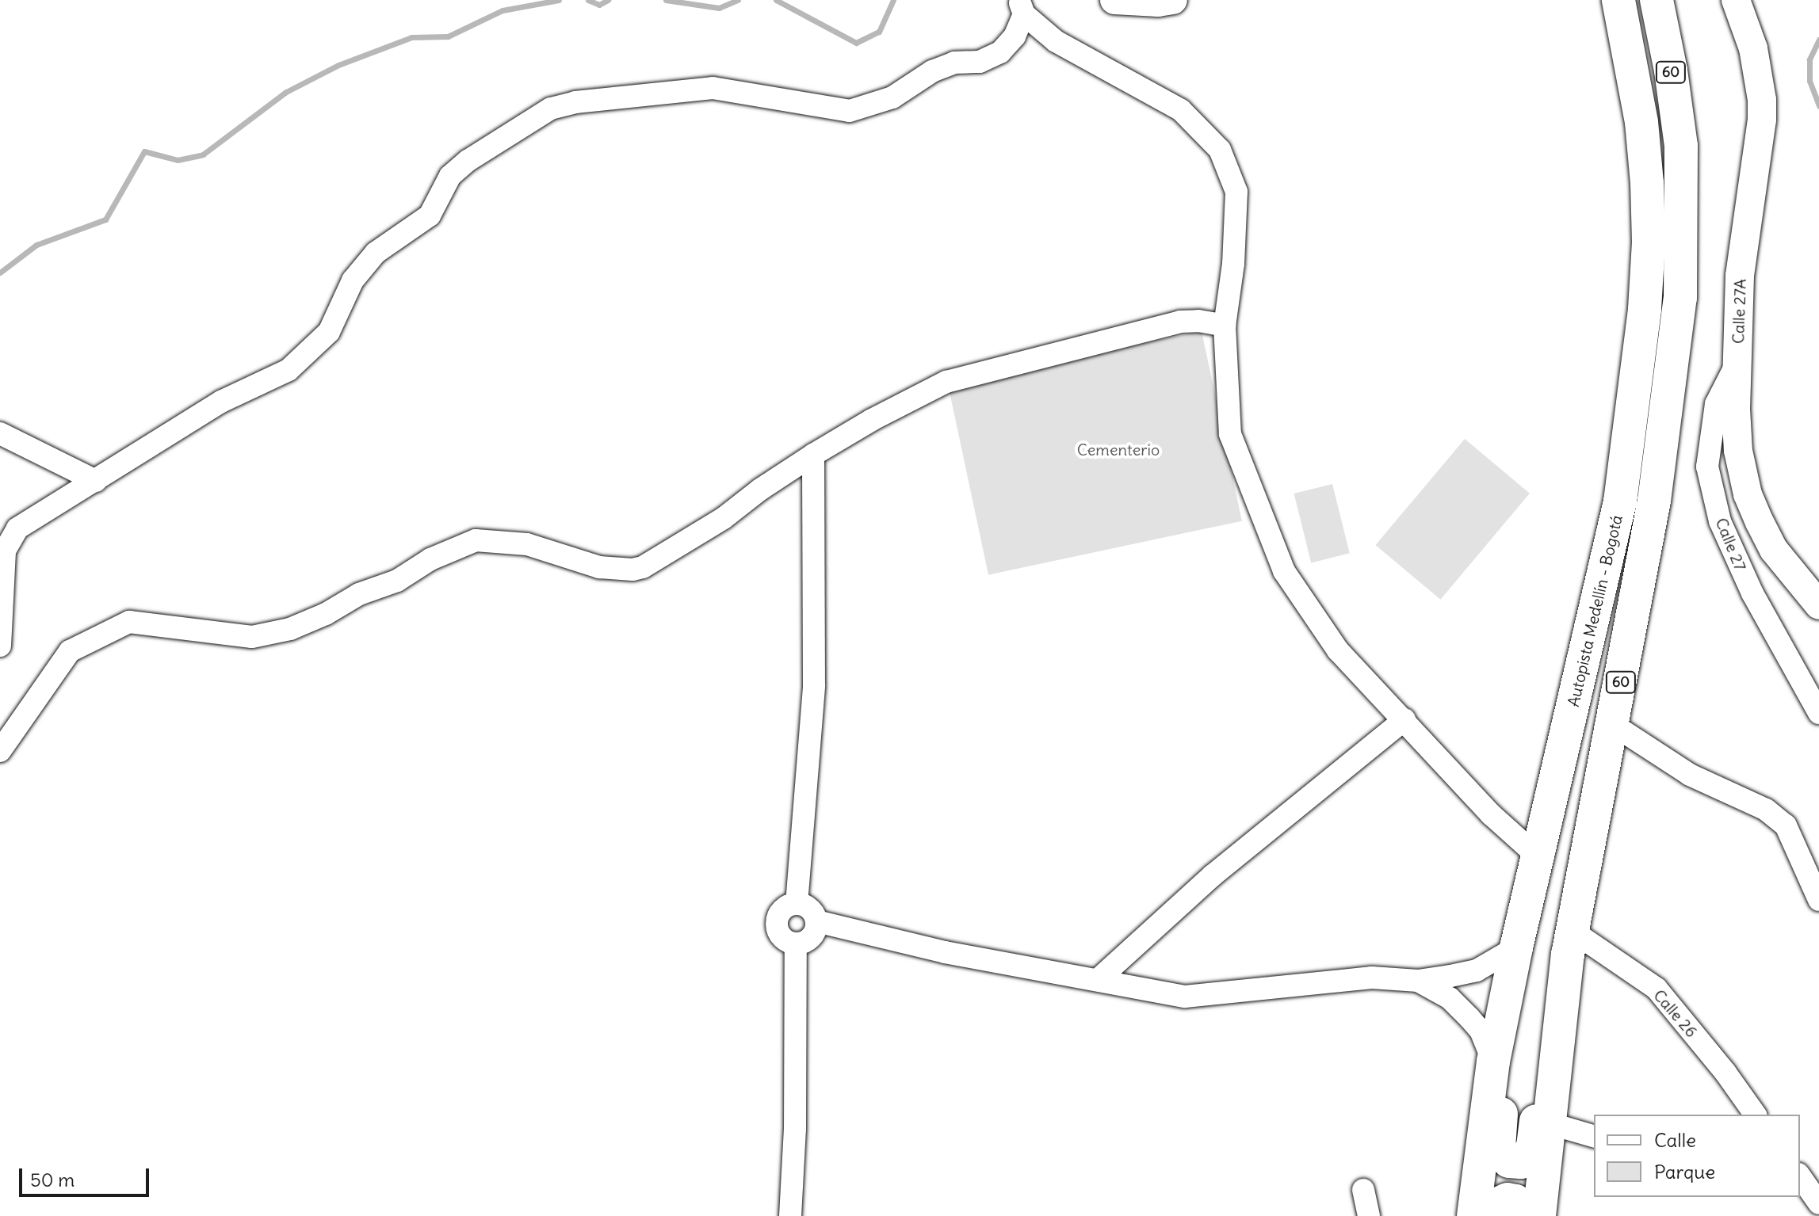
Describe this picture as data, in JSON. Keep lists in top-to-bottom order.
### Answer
{
  "streets": {
    "highway": ["60", "Autopista Medellín - Bogotá"],
    "main road": ["Calle 27A"],
    "street": ["Calle 27", "Calle 26"]
  },
  "crossings": [
    ["60", "Calle 26"],
    ["Calle 27A", "Calle 27"]
  ],
  "parks": ["Cementerio"],
  "legend": ["Calle", "Parque"],
  "scale_bar": "50 m"
}
